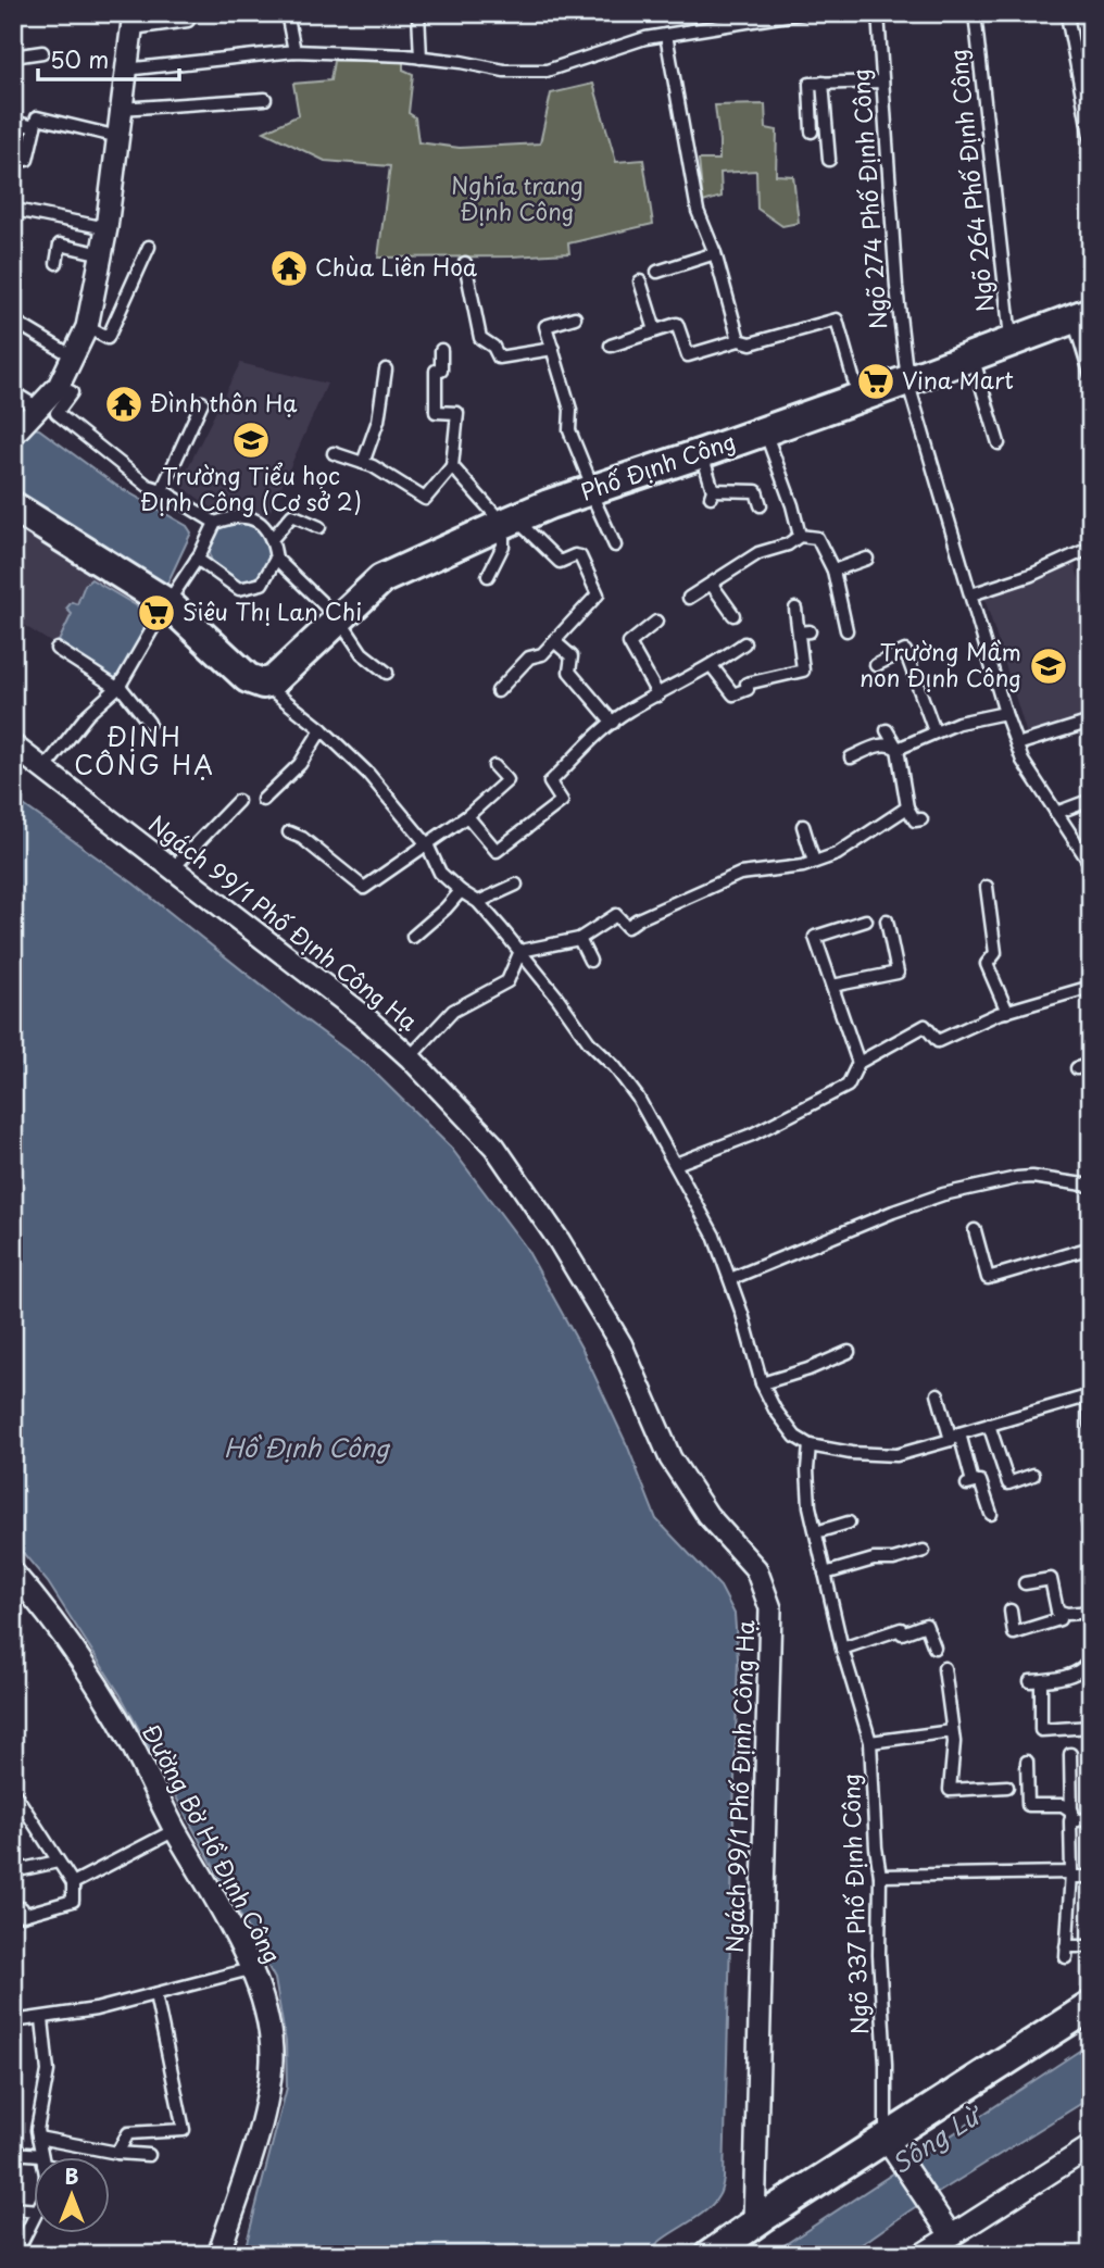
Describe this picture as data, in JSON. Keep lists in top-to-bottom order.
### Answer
{
  "streets": {
    "street": ["Phố Định Công", "Ngách 99/1 Phố Định Công Hạ", "Đường Bờ Hồ Định Công"],
    "lane": ["Ngõ 264 Phố Định Công", "Ngõ 274 Phố Định Công", "Ngõ 337 Phố Định Công"]
  },
  "crossings": [
    ["Ngõ 264 Phố Định Công", "Phố Định Công"],
    ["Ngõ 274 Phố Định Công", "Phố Định Công"]
  ],
  "districts": ["ĐỊNH CÔNG HẠ"],
  "water": ["Hồ Định Công", "Sông Lừ"],
  "parks": ["Nghĩa trang Định Công"],
  "places": {
    "temple": ["Chùa Liên Hoa", "Đình thôn Hạ"],
    "supermarket": ["Vina Mart", "Siêu Thị Lan Chi"],
    "school or university": ["Trường Tiểu học Định Công (Cơ sở 2)", "Trường Mầm non Định Công"]
  },
  "scale_bar": "50 m",
  "north": "top"
}
